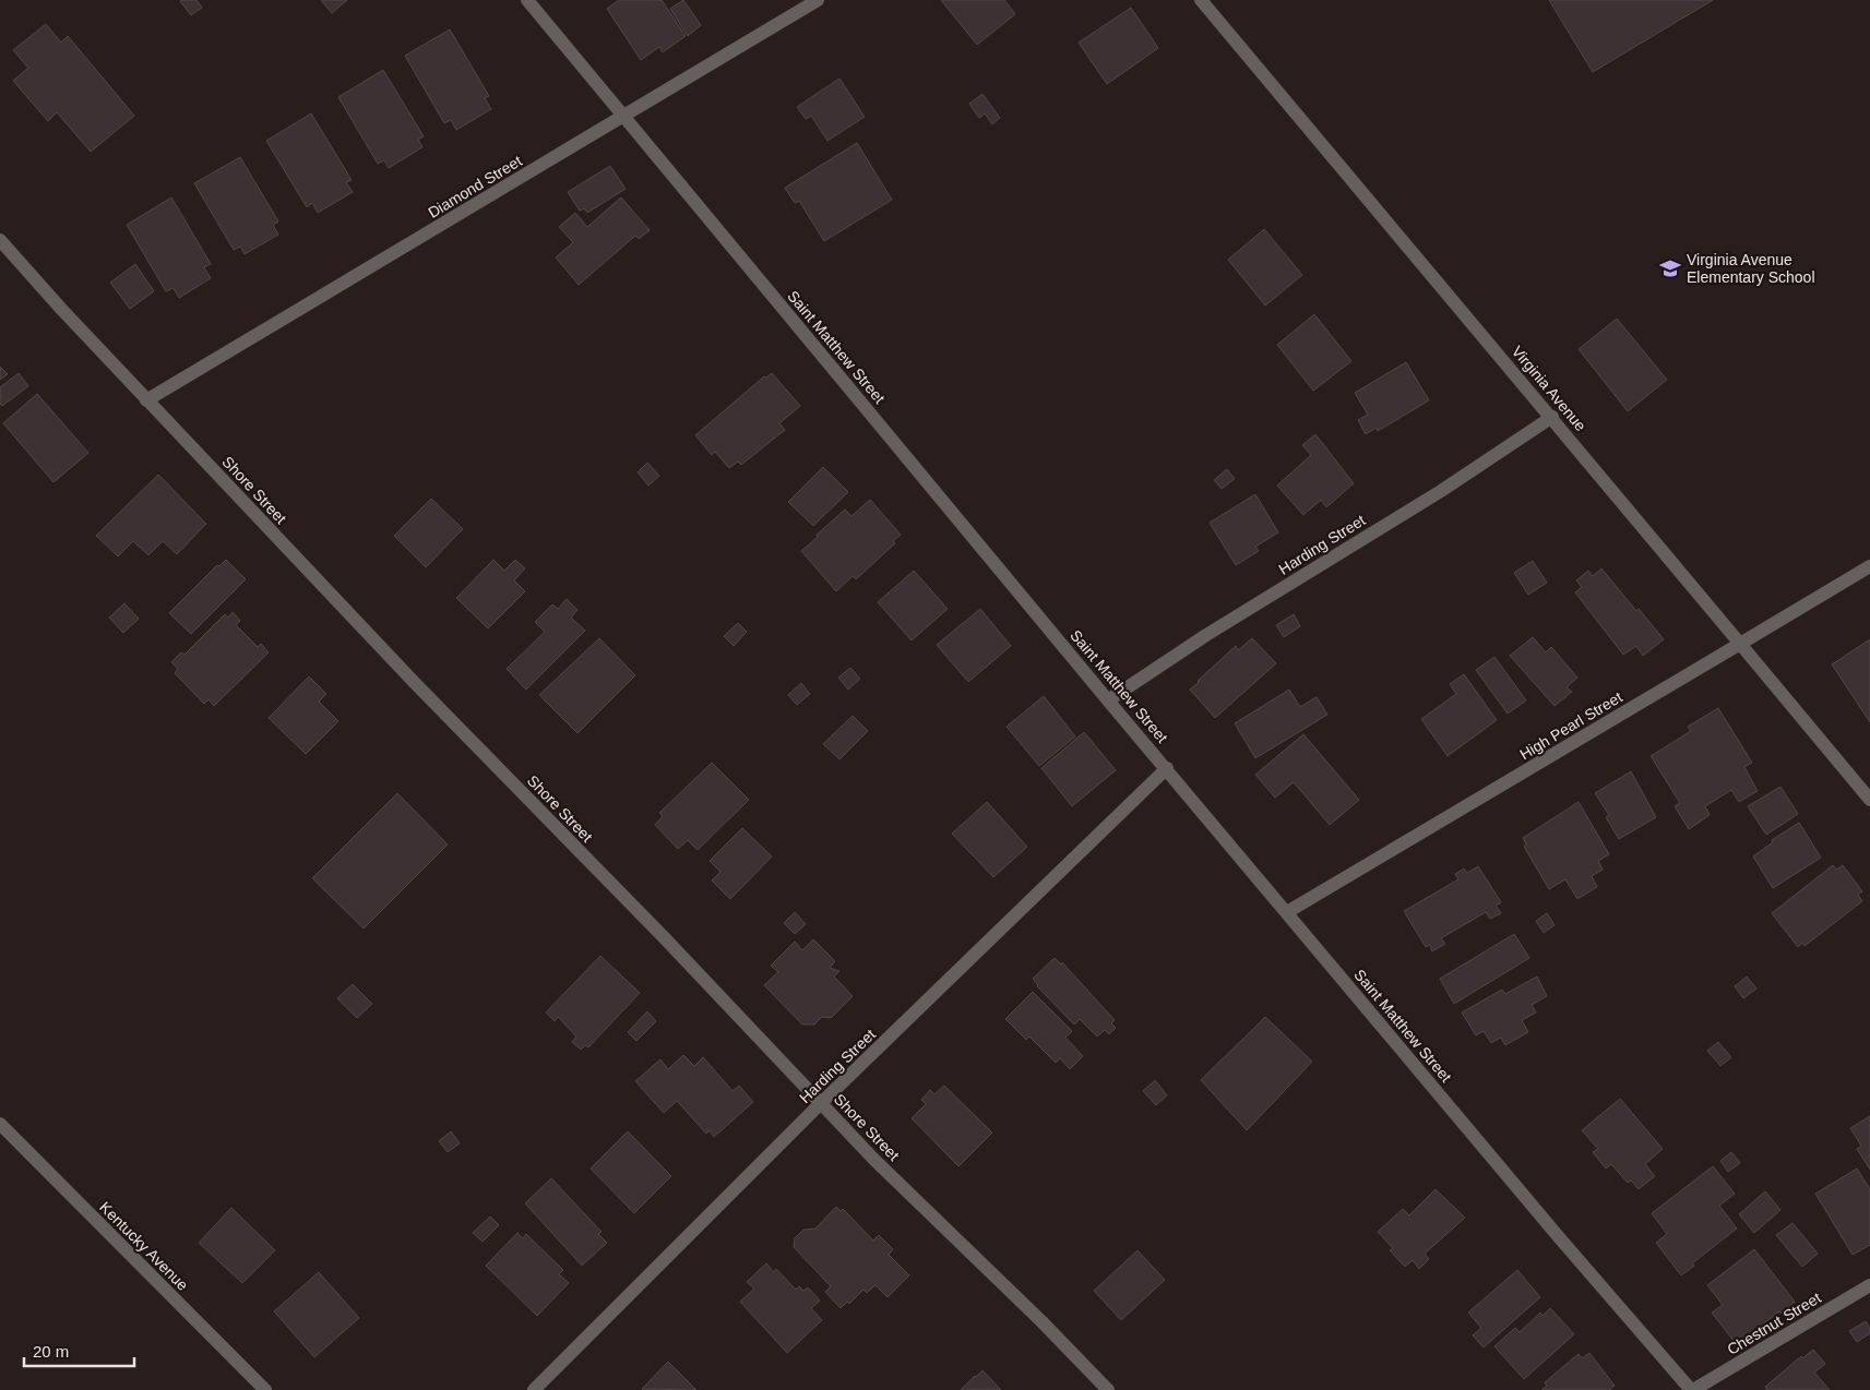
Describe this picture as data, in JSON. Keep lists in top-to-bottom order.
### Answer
{
  "streets": {
    "street": [
      "Diamond Street",
      "Saint Matthew Street",
      "Virginia Avenue",
      "Shore Street",
      "Harding Street",
      "High Pearl Street",
      "Kentucky Avenue",
      "Chestnut Street"
    ]
  },
  "crossings": [
    ["Diamond Street", "Saint Matthew Street"],
    ["Diamond Street", "Shore Street"],
    ["Saint Matthew Street", "Harding Street"],
    ["Saint Matthew Street", "High Pearl Street"],
    ["Saint Matthew Street", "Chestnut Street"],
    ["Virginia Avenue", "Harding Street"],
    ["Virginia Avenue", "High Pearl Street"],
    ["Shore Street", "Harding Street"]
  ],
  "places": {
    "school or university": ["Virginia Avenue Elementary School"]
  },
  "scale_bar": "20 m"
}
